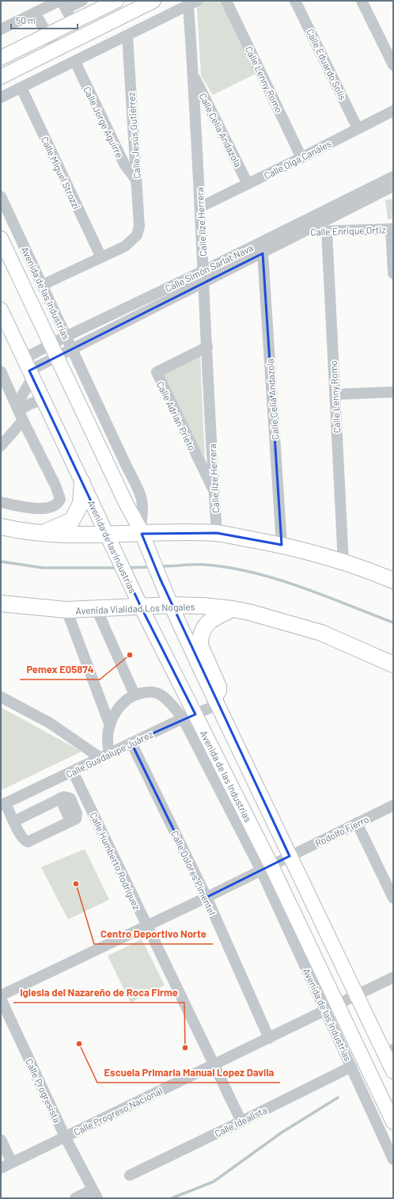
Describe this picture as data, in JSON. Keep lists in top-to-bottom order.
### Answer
{
  "streets": {
    "highway": ["Avenida Vialidad Los Nogales"],
    "main road": ["Avenida de las Industrias"],
    "street": [
      "Calle Eduardo Solís",
      "Calle Lenny Romo",
      "Calle Jorge Aguirre",
      "Calle Celia Andazola",
      "Calle Jesús Gutiérrez",
      "Calle Olga Canales",
      "Calle Miguel Strozzi",
      "Calle Ilze Herrera",
      "Calle Enrique Ortiz",
      "Calle Simón Sarlat Nava",
      "Calle Adrián Prieto",
      "Calle Guadalupe Juárez",
      "Rodolfo Fierro",
      "Calle Humberto Rodríguez",
      "Calle Dolores Pimentel",
      "Calle Progresista",
      "Calle Progreso Nacional",
      "Calle Idealista"
    ]
  },
  "crossings": [
    ["Calle Eduardo Solís", "Calle Olga Canales"],
    ["Calle Lenny Romo", "Calle Olga Canales"],
    ["Calle Lenny Romo", "Calle Enrique Ortiz"],
    ["Calle Jorge Aguirre", "Calle Jesús Gutiérrez"],
    ["Calle Celia Andazola", "Calle Olga Canales"],
    ["Calle Celia Andazola", "Calle Ilze Herrera"],
    ["Calle Celia Andazola", "Calle Simón Sarlat Nava"],
    ["Calle Jesús Gutiérrez", "Calle Miguel Strozzi"],
    ["Calle Olga Canales", "Calle Ilze Herrera"],
    ["Calle Ilze Herrera", "Calle Simón Sarlat Nava"],
    ["Calle Ilze Herrera", "Calle Adrián Prieto"],
    ["Calle Enrique Ortiz", "Calle Simón Sarlat Nava"],
    ["Calle Simón Sarlat Nava", "Avenida de las Industrias"],
    ["Avenida de las Industrias", "Avenida Vialidad Los Nogales"],
    ["Avenida de las Industrias", "Calle Guadalupe Juárez"],
    ["Avenida de las Industrias", "Rodolfo Fierro"],
    ["Avenida de las Industrias", "Calle Progreso Nacional"],
    ["Avenida de las Industrias", "Calle Idealista"],
    ["Calle Guadalupe Juárez", "Calle Humberto Rodríguez"],
    ["Calle Guadalupe Juárez", "Calle Dolores Pimentel"],
    ["Calle Humberto Rodríguez", "Calle Progreso Nacional"],
    ["Calle Humberto Rodríguez", "Calle Idealista"],
    ["Calle Dolores Pimentel", "Calle Progreso Nacional"],
    ["Calle Progresista", "Calle Progreso Nacional"]
  ],
  "places": [
    "Pemex E05874",
    "Centro Deportivo Norte",
    "Escuela Primaria Manual Lopez Davila",
    "Iglesia del Nazareño de Roca Firme"
  ],
  "scale_bar": "50 m"
}
